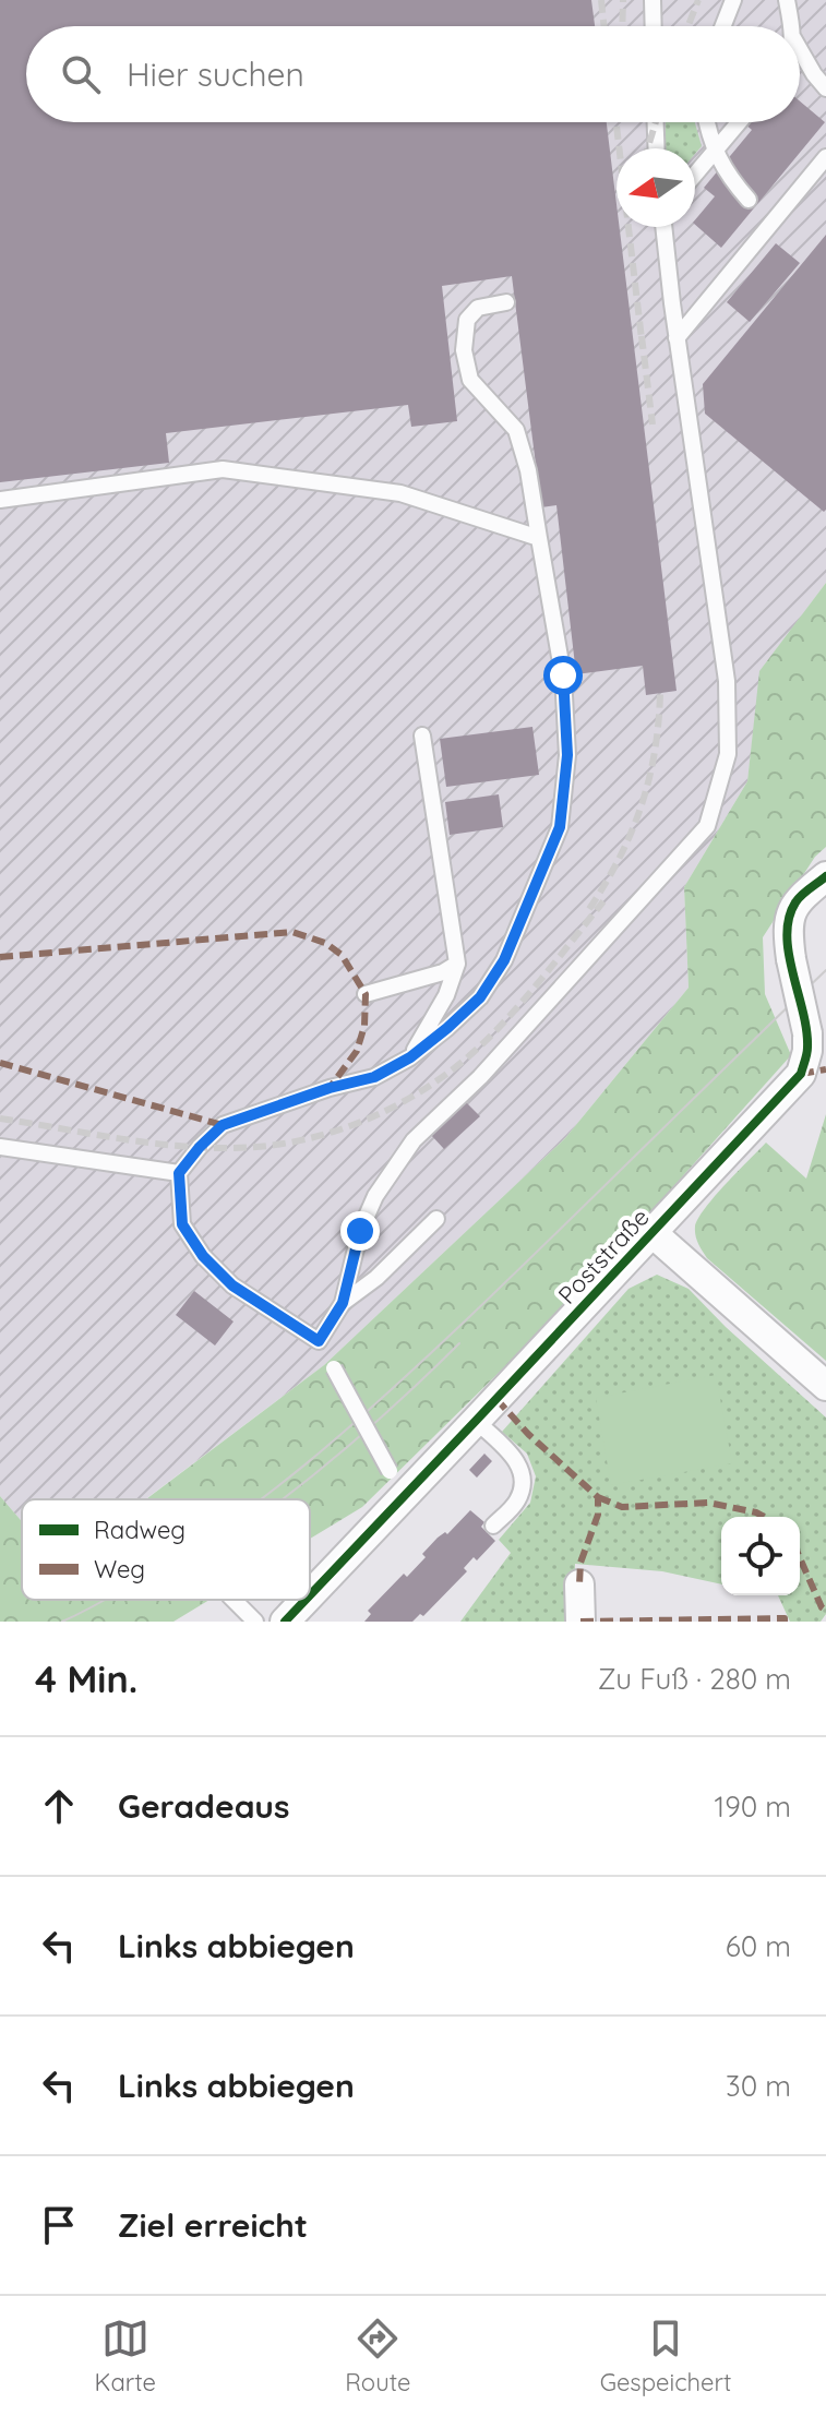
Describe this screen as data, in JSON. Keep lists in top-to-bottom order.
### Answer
{
  "streets": {
    "street": ["Poststraße"]
  },
  "legend": ["Radweg", "Weg"],
  "north": "left",
  "page": {
    "search": "Hier suchen",
    "heading": ["4 Min.", "Zu Fuß · 280 m"],
    "list": [
      ["Geradeaus", "190 m"],
      ["Links abbiegen", "60 m"],
      ["Links abbiegen", "30 m"],
      "Ziel erreicht"
    ],
    "nav": ["Karte", "Route", "Gespeichert"]
  }
}
